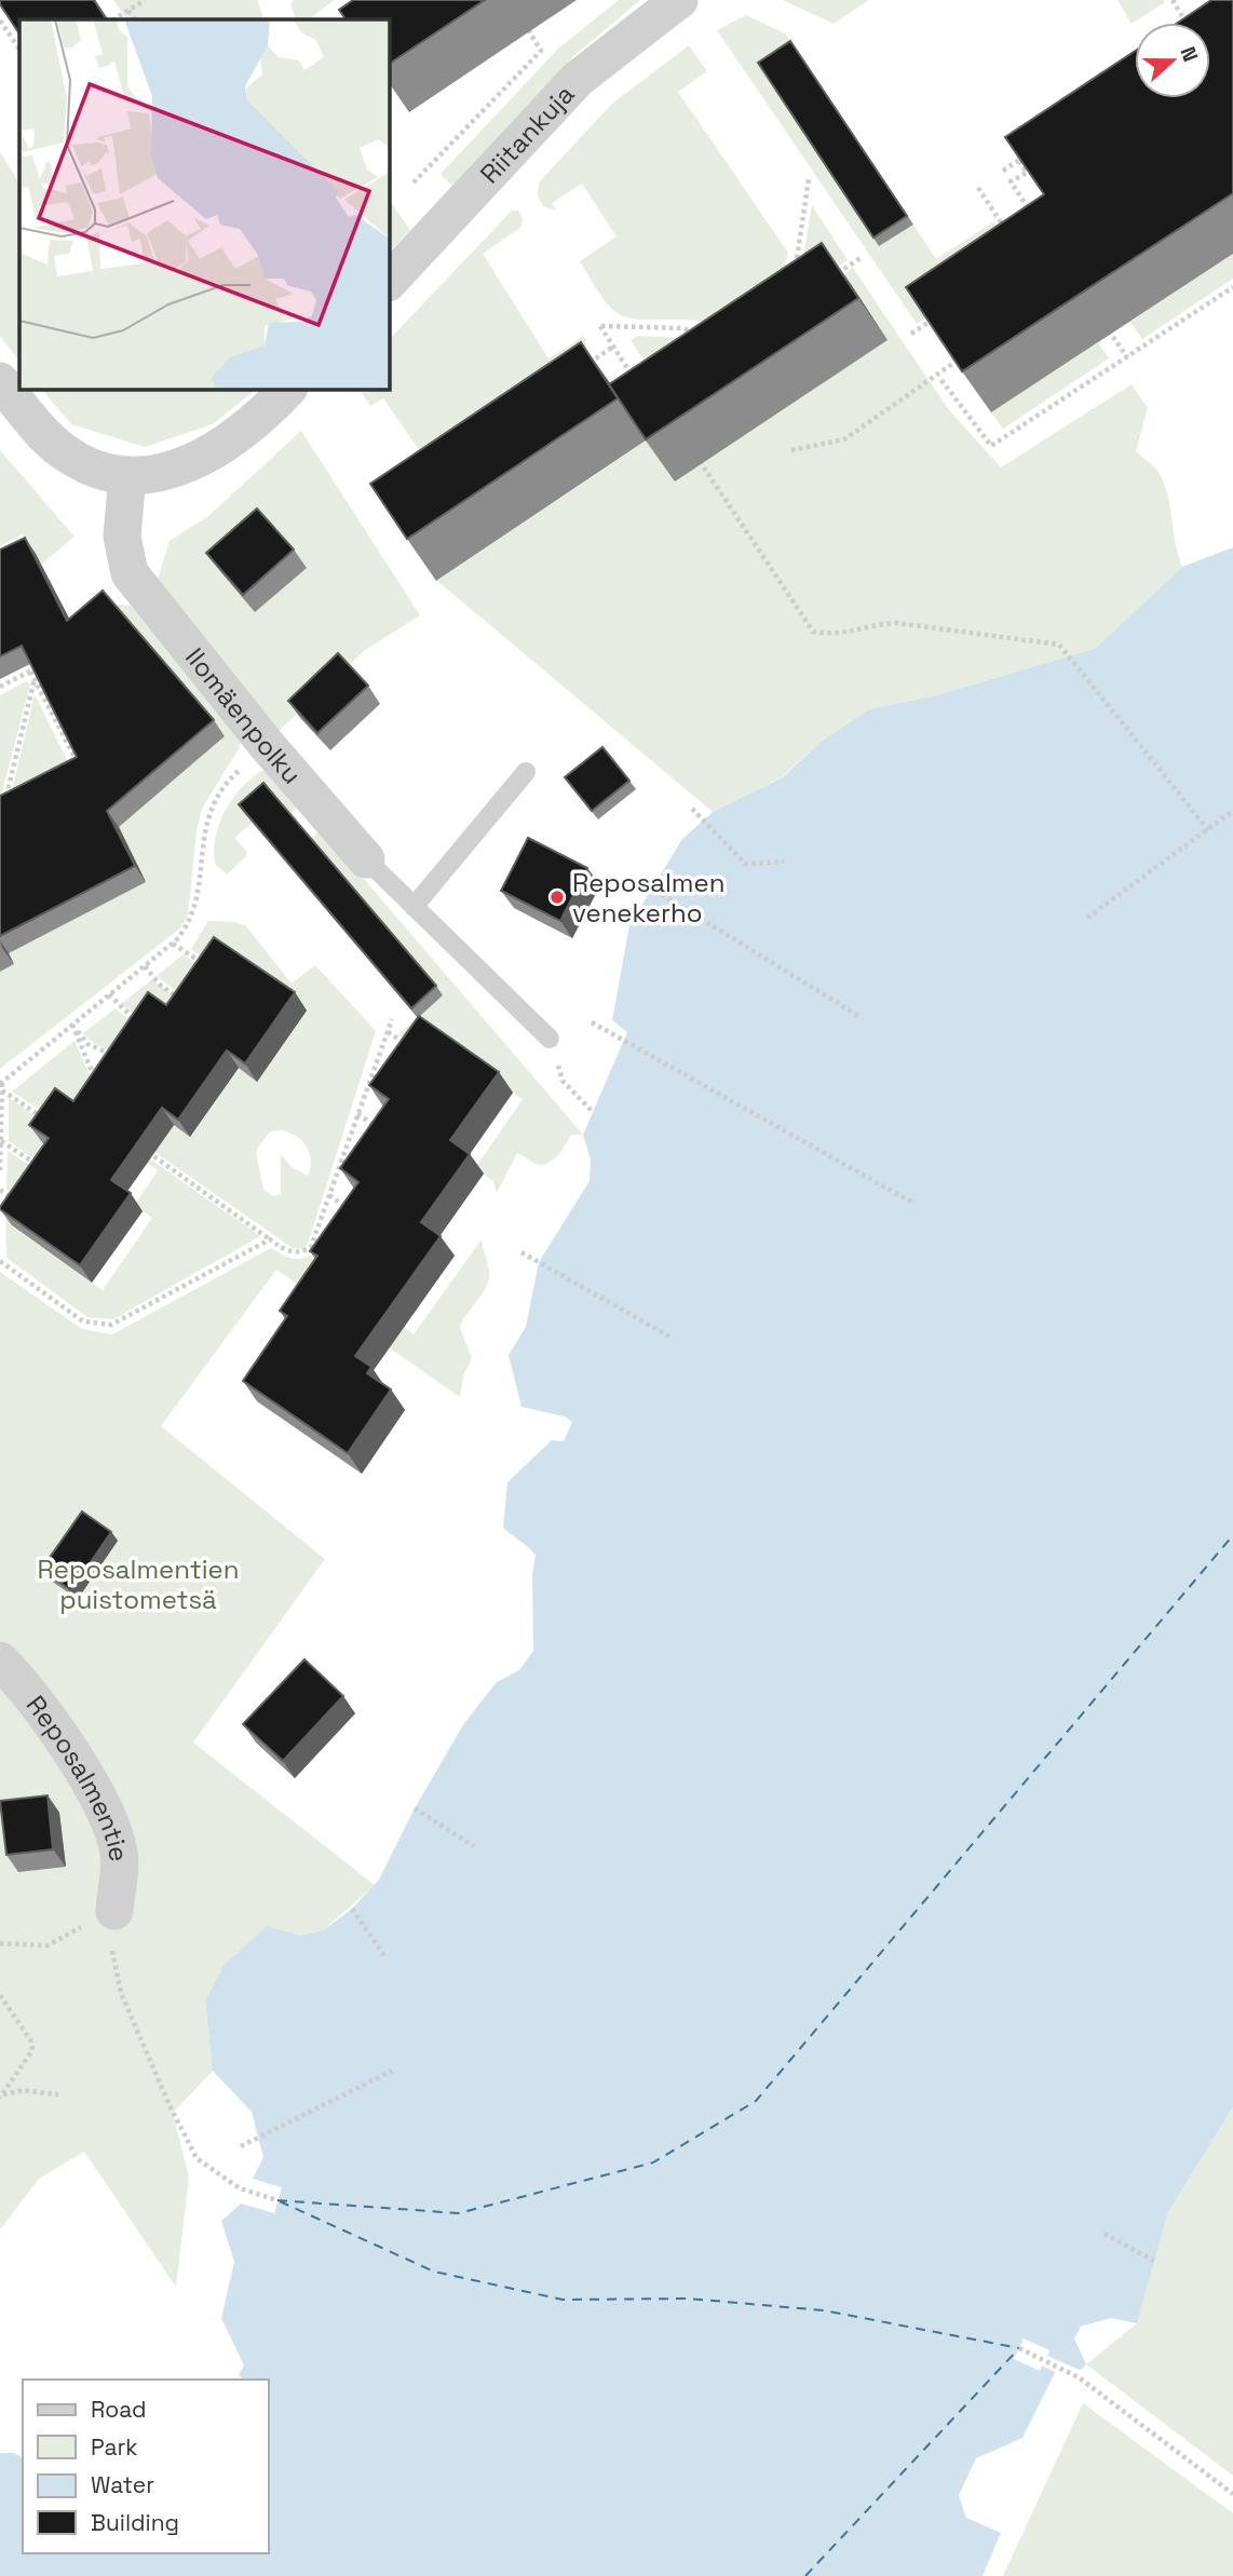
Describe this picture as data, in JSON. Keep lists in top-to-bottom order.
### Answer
{
  "streets": {
    "street": ["Riitankuja", "Ilomäenpolku", "Reposalmentie"]
  },
  "parks": ["Reposalmentien puistometsä"],
  "places": ["Reposalmen venekerho"],
  "legend": [
    "Road",
    "Park",
    "Water",
    "Building"
  ],
  "north": "right"
}
